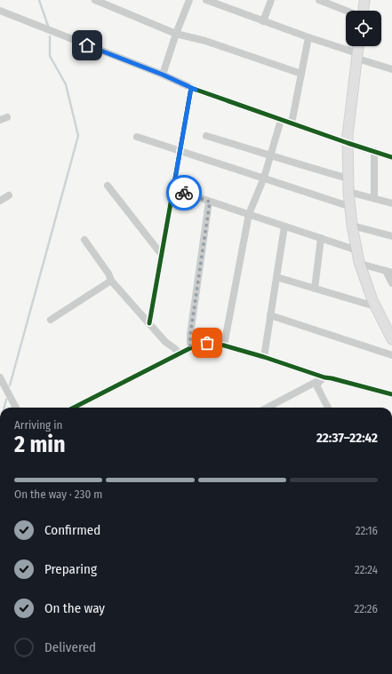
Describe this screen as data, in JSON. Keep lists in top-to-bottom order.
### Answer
{
  "page": {
    "heading": ["2 min", "Arriving in", "22:37–22:42"],
    "bar": "On the way · 230 m",
    "list": [
      ["Confirmed", "22:16"],
      ["Preparing", "22:24"],
      ["On the way", "22:26"],
      "Delivered"
    ]
  }
}
